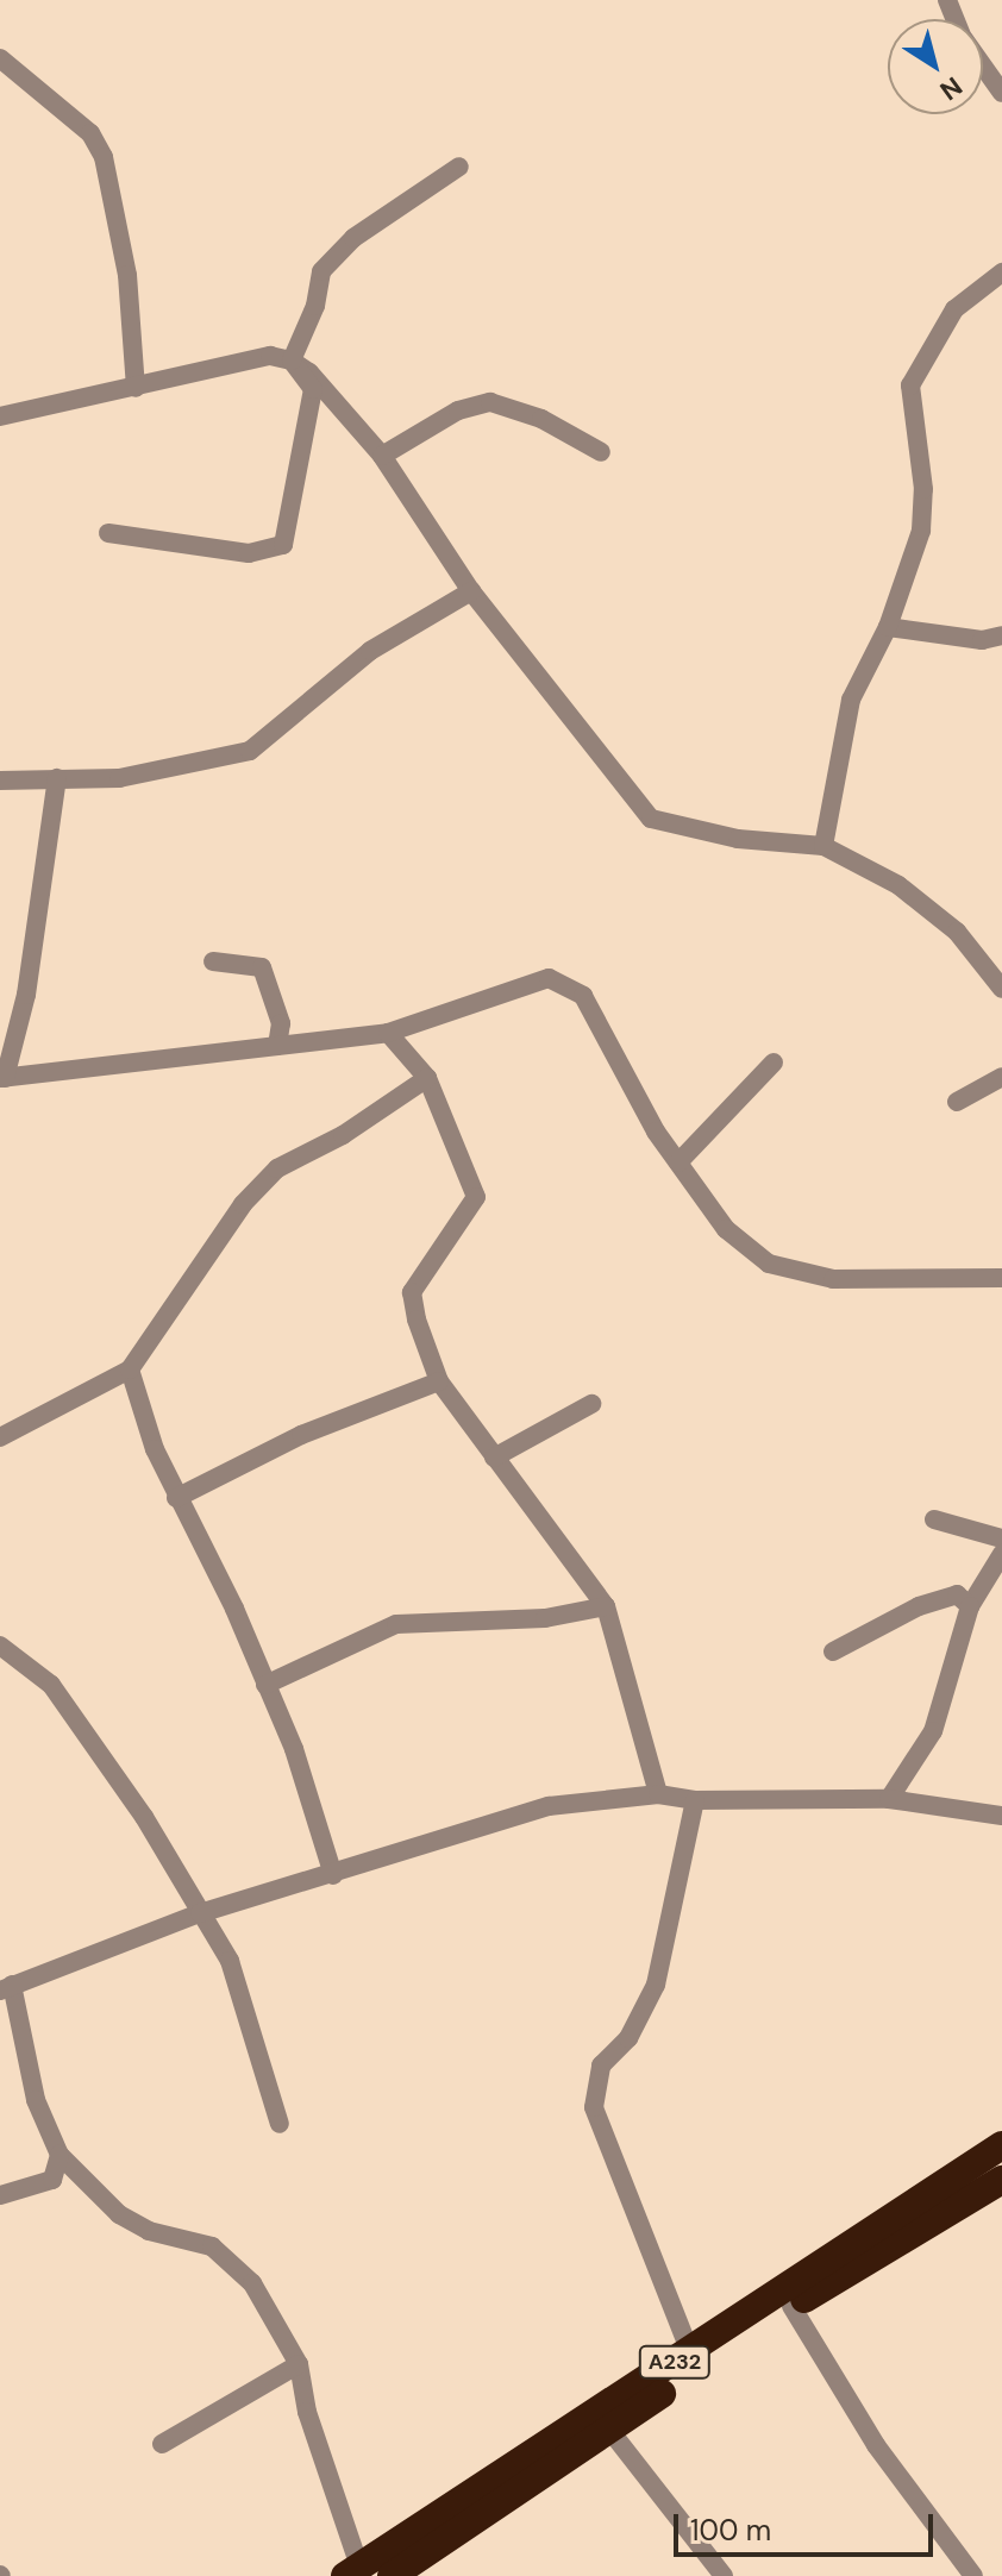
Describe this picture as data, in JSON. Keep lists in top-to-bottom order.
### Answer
{
  "streets": {
    "highway": ["A232"]
  },
  "scale_bar": "100 m",
  "north": "bottom right"
}
